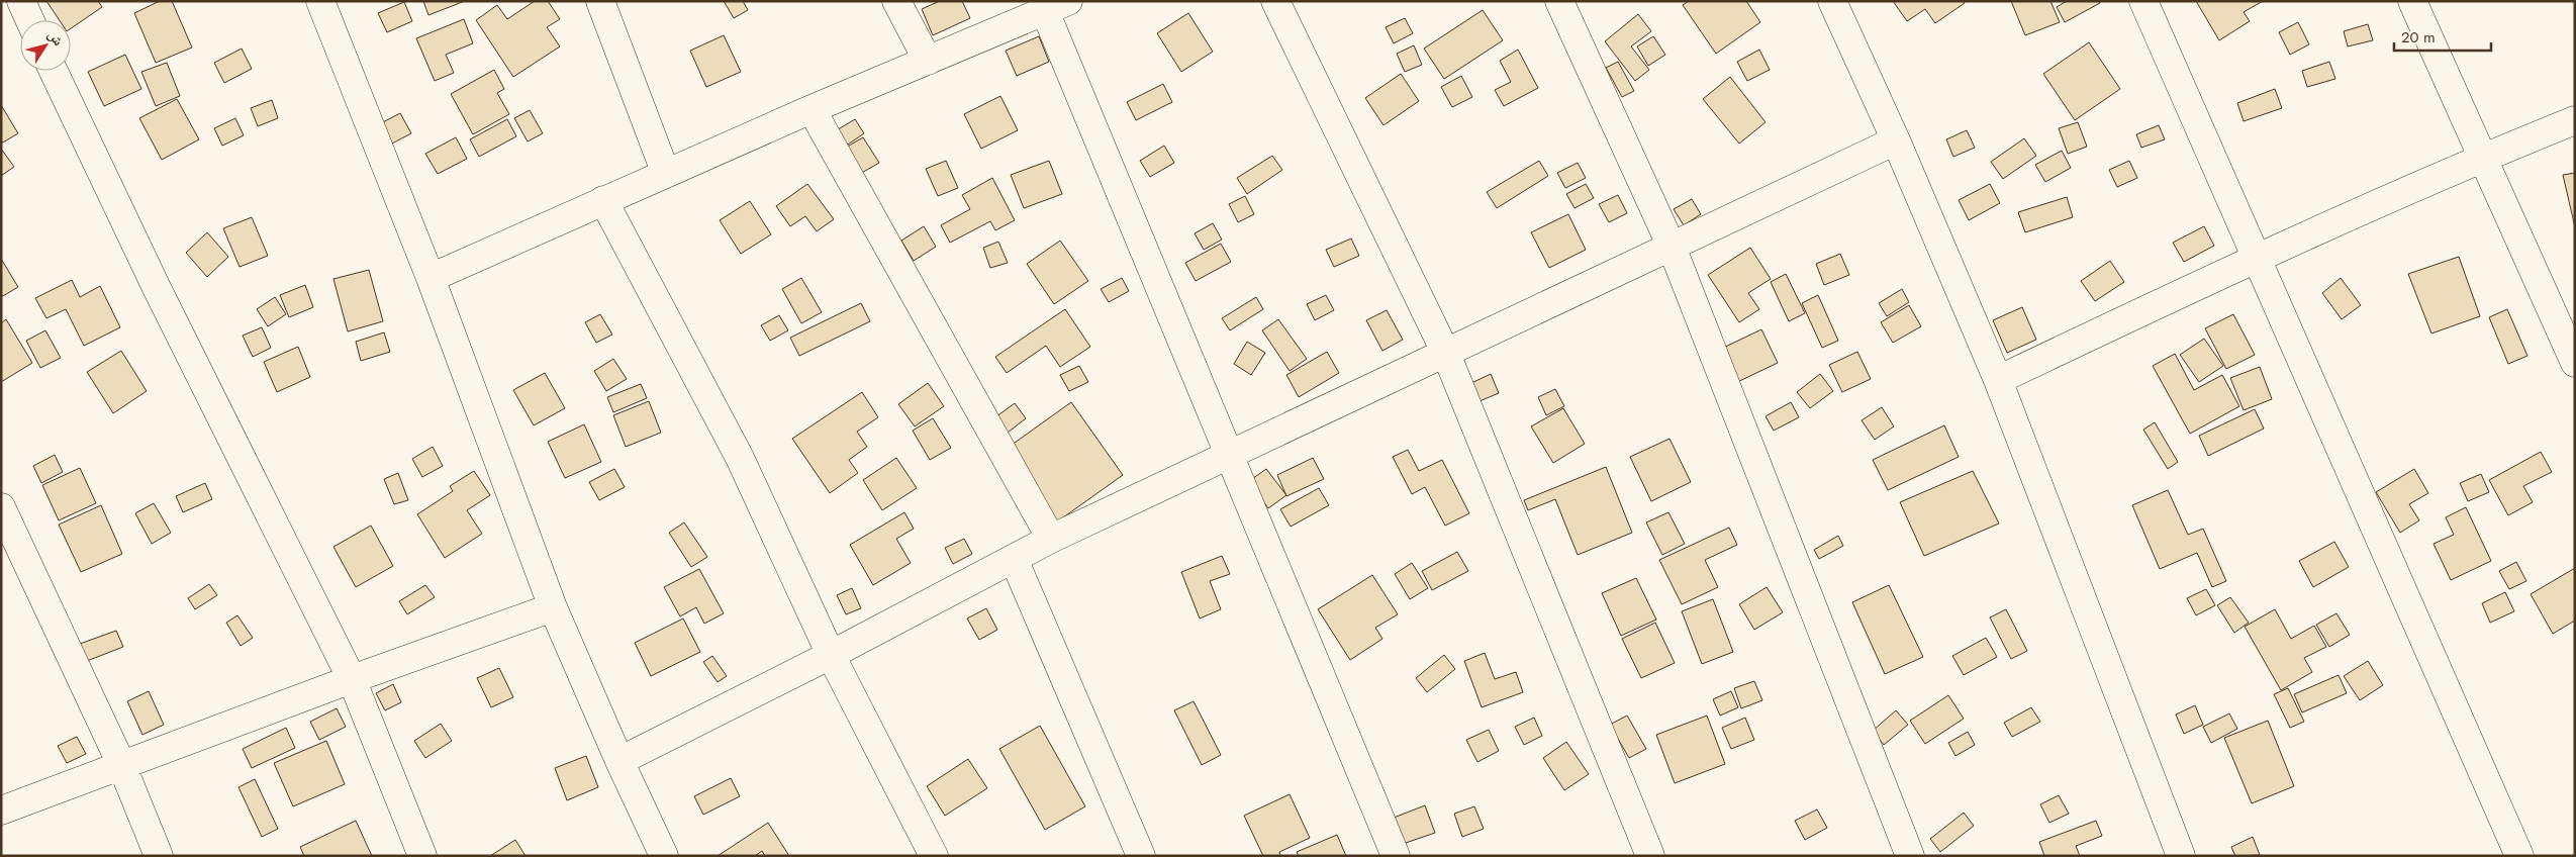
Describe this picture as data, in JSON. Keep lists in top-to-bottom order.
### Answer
{
  "scale_bar": "20 m",
  "north": "top right"
}
